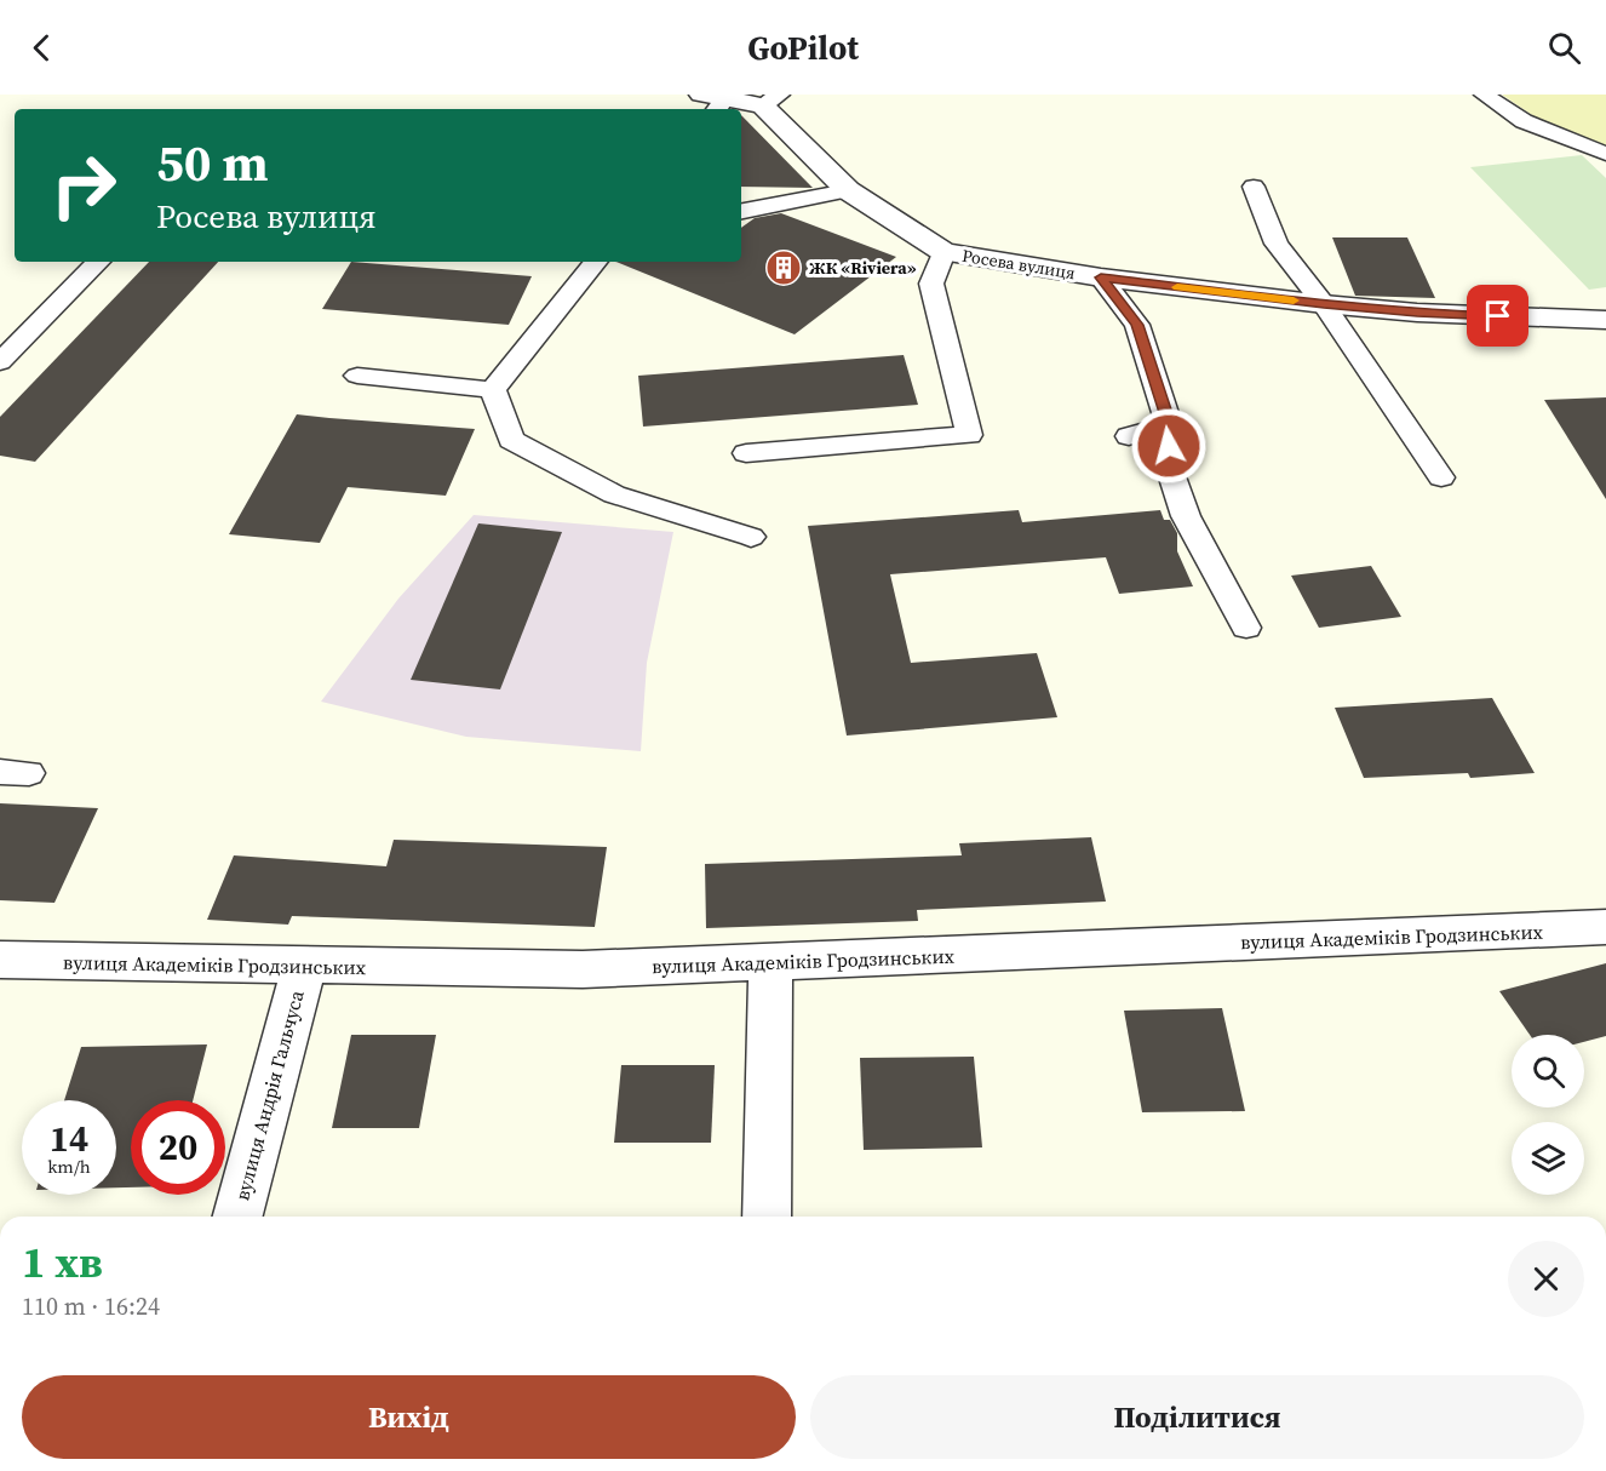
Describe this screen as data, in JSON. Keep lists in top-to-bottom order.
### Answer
{
  "streets": {
    "street": ["Росева вулиця", "вулиця Академіків Гродзинських", "вулиця Андрія Гальчуса"]
  },
  "crossings": [
    ["вулиця Академіків Гродзинських", "вулиця Андрія Гальчуса"]
  ],
  "places": {
    "building": ["ЖК «Riviera»"]
  },
  "page": {
    "header": "GoPilot",
    "turn": ["50 m", "Росева вулиця"],
    "speed": "14 km/h",
    "limit": "20",
    "heading": ["1 хв", "110 m · 16:24"],
    "buttons": ["Вихід", "Поділитися"]
  }
}
